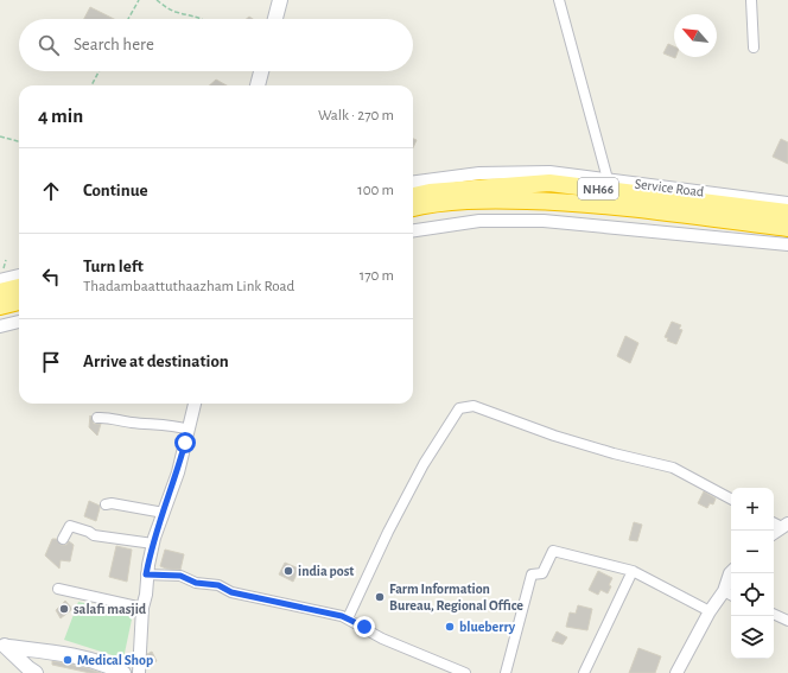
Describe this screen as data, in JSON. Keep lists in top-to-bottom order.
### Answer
{
  "streets": {
    "highway": ["NH66"],
    "street": ["Service Road"]
  },
  "places": [
    "india post",
    "Farm Information Bureau, Regional Office",
    "salafi masjid",
    "blueberry",
    "Medical Shop"
  ],
  "north": "top left",
  "page": {
    "search": "Search here",
    "heading": ["4 min", "Walk · 270 m"],
    "list": [
      ["Continue", "100 m"],
      ["Turn left", "Thadambaattuthaazham Link Road", "170 m"],
      "Arrive at destination"
    ],
    "map_buttons": ["+", "−"]
  }
}
